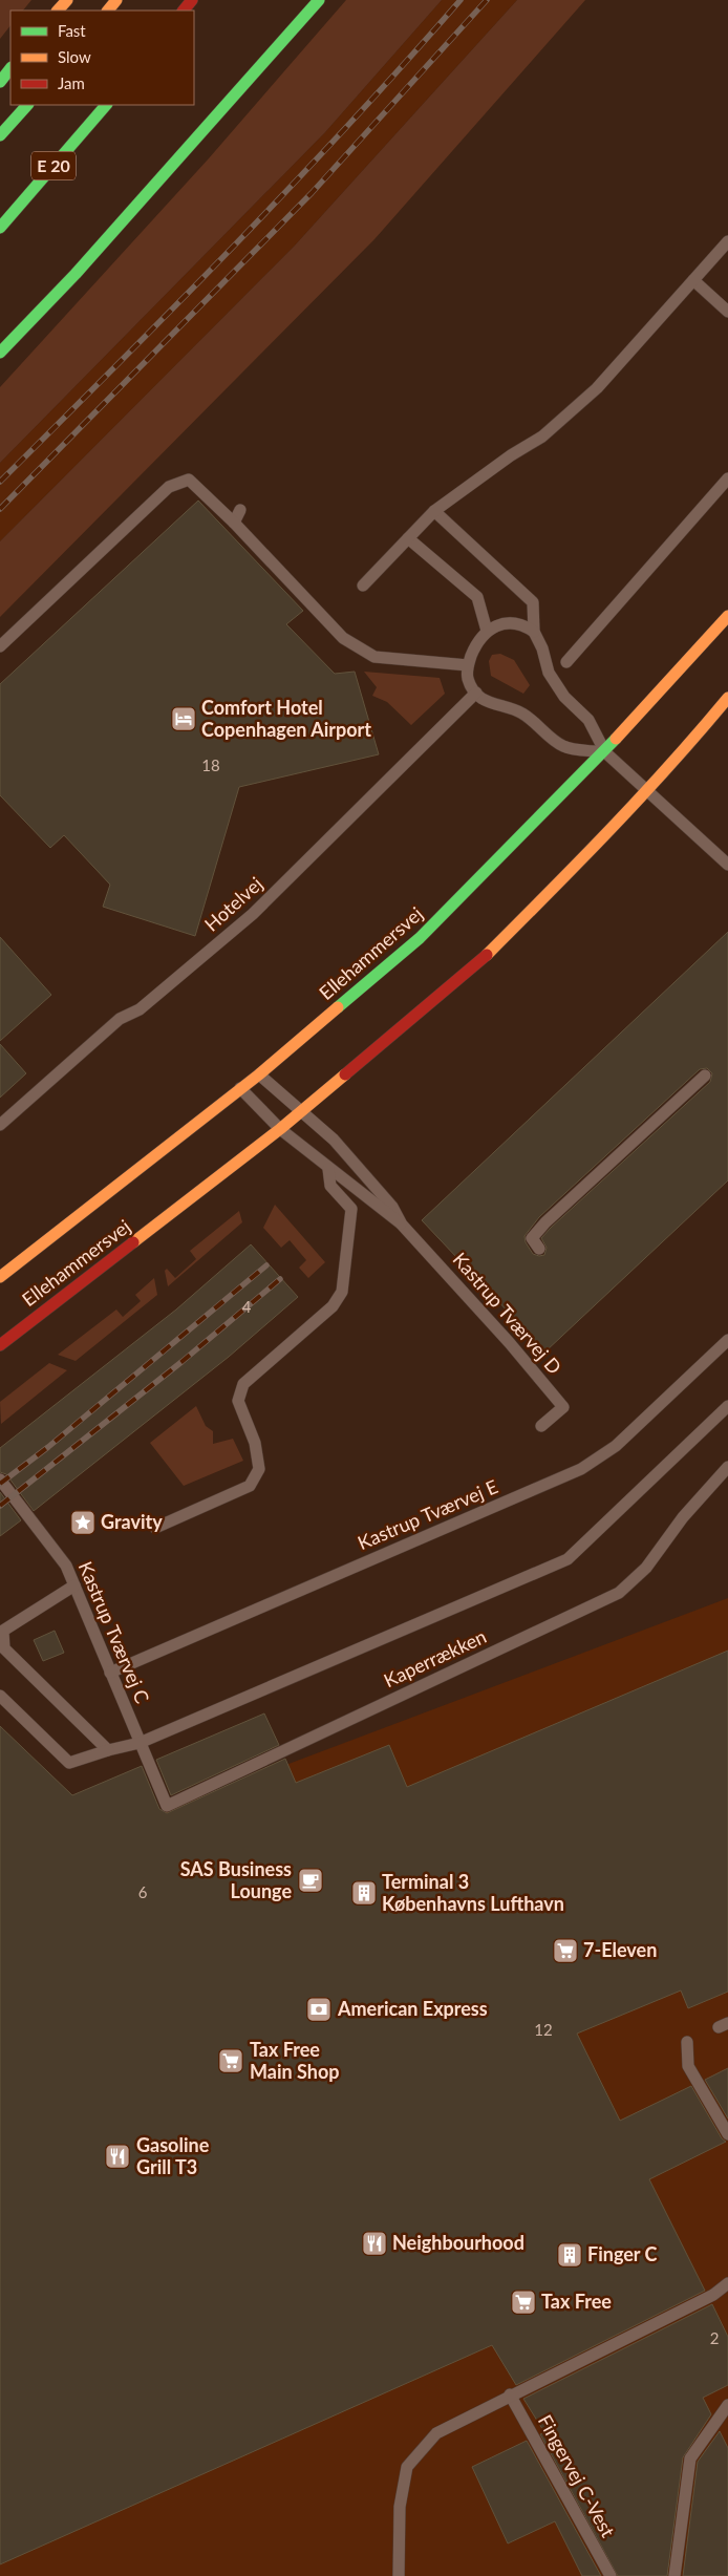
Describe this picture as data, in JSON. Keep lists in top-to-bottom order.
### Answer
{
  "streets": {
    "main road": ["E 20", "Ellehammersvej"],
    "lane": [
      "Hotelvej",
      "Kastrup Tværvej D",
      "Kastrup Tværvej E",
      "Kastrup Tværvej C",
      "Kaperrækken",
      "Fingervej C-Vest"
    ]
  },
  "crossings": [
    ["Ellehammersvej", "Kastrup Tværvej D"],
    ["Kastrup Tværvej E", "Kastrup Tværvej C"],
    ["Kastrup Tværvej C", "Kaperrækken"]
  ],
  "places": {
    "hotel": ["Comfort Hotel Copenhagen Airport"],
    "place": ["Gravity"],
    "cafe": ["SAS Business Lounge"],
    "building": ["Terminal 3 Københavns Lufthavn", "Finger C"],
    "supermarket": ["7-Eleven", "Tax Free Main Shop", "Tax Free"],
    "bank": ["American Express"],
    "restaurant": ["Gasoline Grill T3", "Neighbourhood"]
  },
  "house_numbers": [
    "18",
    "4",
    "6",
    "12",
    "2"
  ],
  "legend": ["Fast", "Slow", "Jam"]
}
